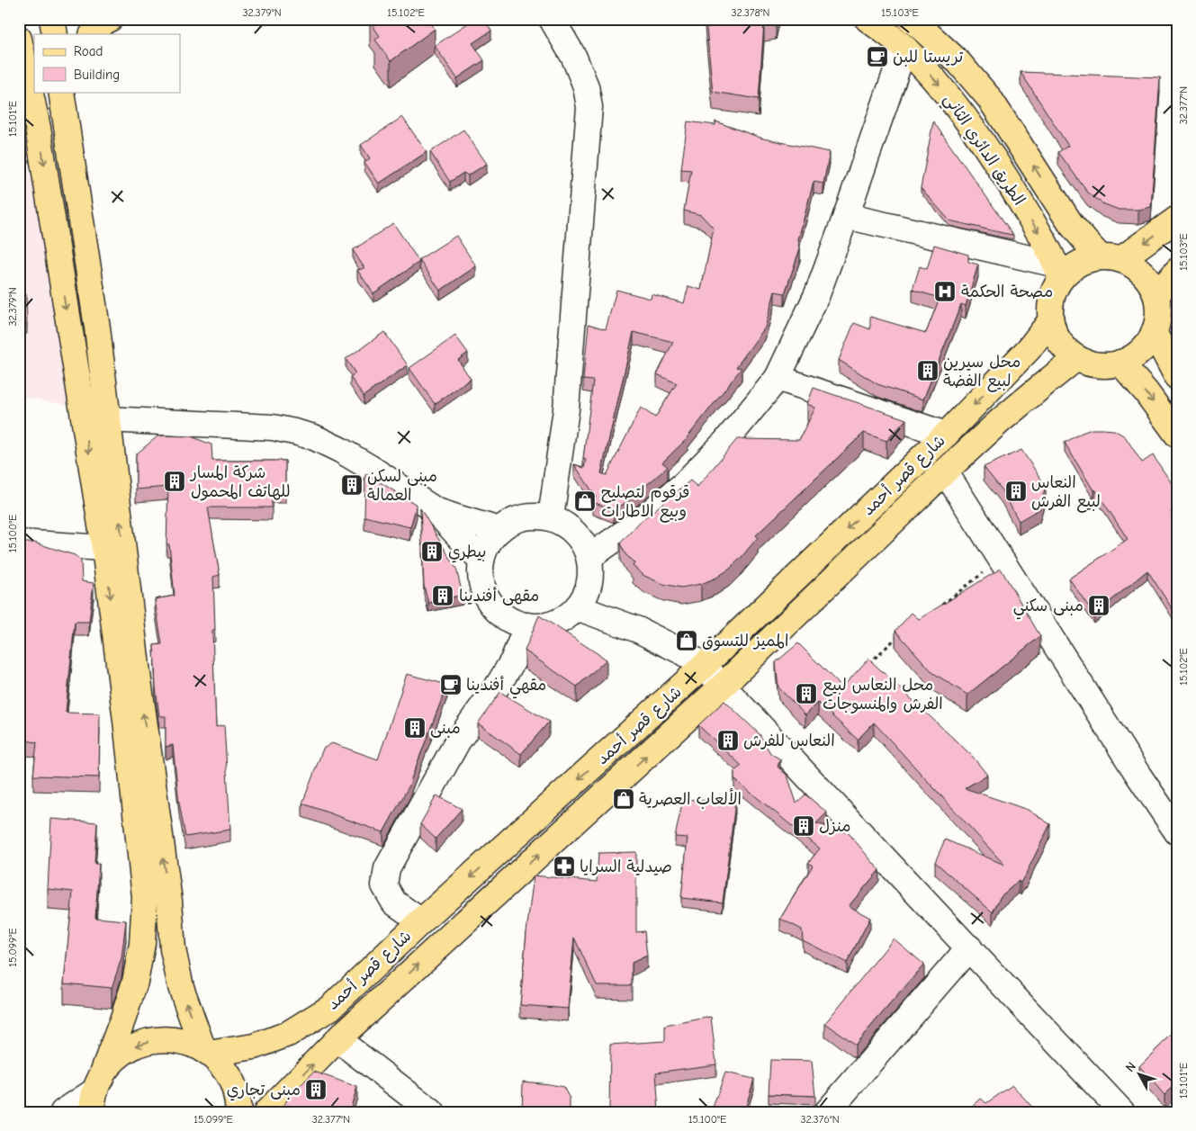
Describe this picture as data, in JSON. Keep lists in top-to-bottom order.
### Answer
{
  "streets": {
    "main road": ["الطريق الدائري الثاني", "شارع قصر أحمد"]
  },
  "crossings": [
    ["الطريق الدائري الثاني", "شارع قصر أحمد"]
  ],
  "places": {
    "cafe": ["تريستا للبن", "مقهي أفندينا"],
    "hospital": ["مصحة الحكمة"],
    "building": [
      "محل سيرين لبيع الفضة",
      "شركة المسار للهاتف المحمول",
      "مبنى لسكن العمالة",
      "النعاس لبيع الفرش",
      "بيطري",
      "مقهى أفندينا",
      "مبنى سكني",
      "محل النعاس لبيع الفرش والمنسوجات",
      "مبنى",
      "النعاس للفرش",
      "منزل",
      "مبنى تجاري"
    ],
    "shop": ["قرقوم لتصليح وبيع الاطارات", "المميز للتسوق", "الألعاب العصرية"],
    "pharmacy": ["صيدلية السرايا"]
  },
  "legend": ["Road", "Building"],
  "north": "top left",
  "coordinates": [
    "32.379°N",
    "15.102°E",
    "32.378°N",
    "15.103°E",
    "32.377°N",
    "15.101°E",
    "15.100°E",
    "15.099°E",
    "32.376°N"
  ]
}
